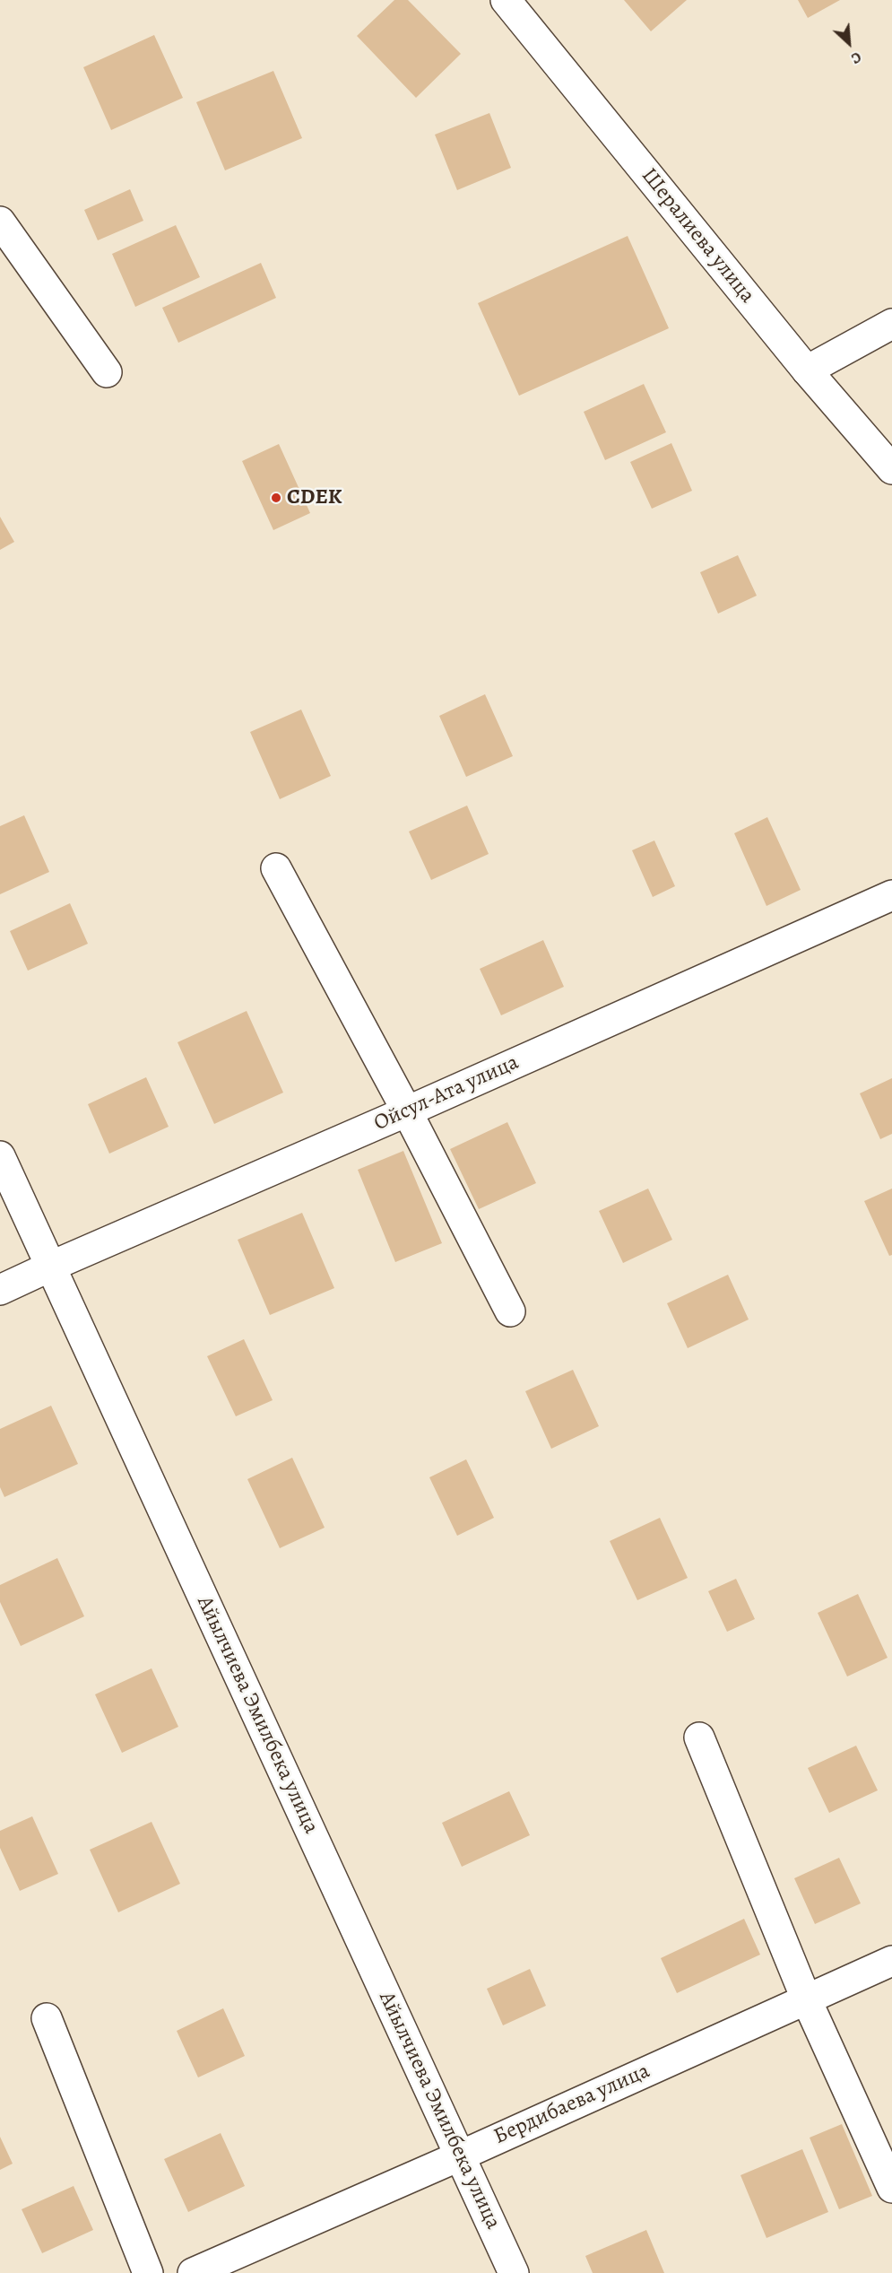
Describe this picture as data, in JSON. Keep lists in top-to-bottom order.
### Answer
{
  "streets": {
    "street": [
      "Шералиева улица",
      "Ойсул-Ата улица",
      "Айылчиева Эмилбека улица",
      "Бердибаева улица"
    ]
  },
  "crossings": [
    ["Ойсул-Ата улица", "Айылчиева Эмилбека улица"],
    ["Айылчиева Эмилбека улица", "Бердибаева улица"]
  ],
  "places": ["CDEK"],
  "north": "bottom right"
}
